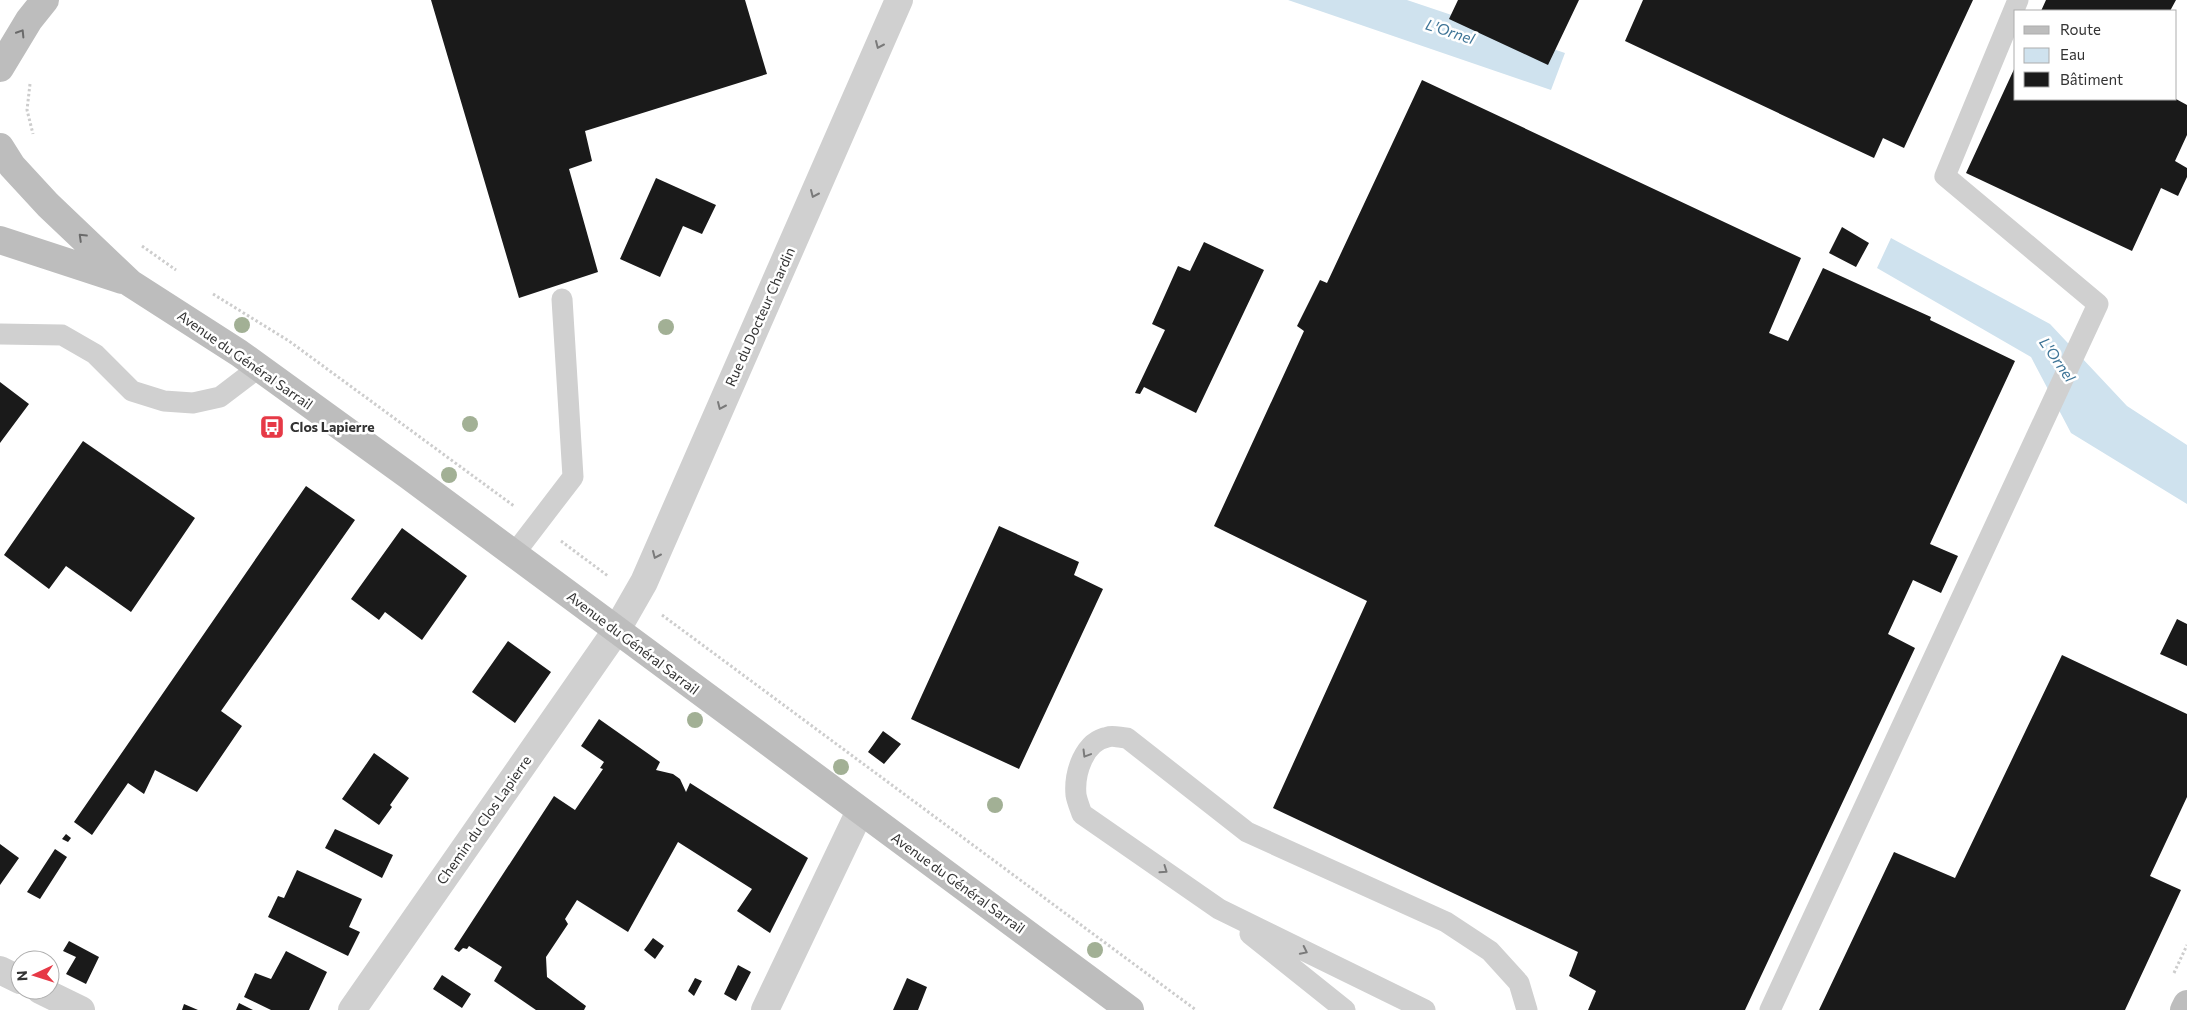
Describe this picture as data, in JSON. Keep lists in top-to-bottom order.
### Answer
{
  "streets": {
    "main road": ["Avenue du Général Sarrail"],
    "street": ["Rue du Docteur Chardin", "Chemin du Clos Lapierre"]
  },
  "crossings": [
    ["Rue du Docteur Chardin", "Avenue du Général Sarrail"],
    ["Rue du Docteur Chardin", "Chemin du Clos Lapierre"],
    ["Avenue du Général Sarrail", "Chemin du Clos Lapierre"]
  ],
  "one_way": ["Rue du Docteur Chardin"],
  "water": ["L'Ornel"],
  "places": {
    "bus stop": ["Clos Lapierre"]
  },
  "legend": ["Route", "Eau", "Bâtiment"],
  "north": "left"
}
